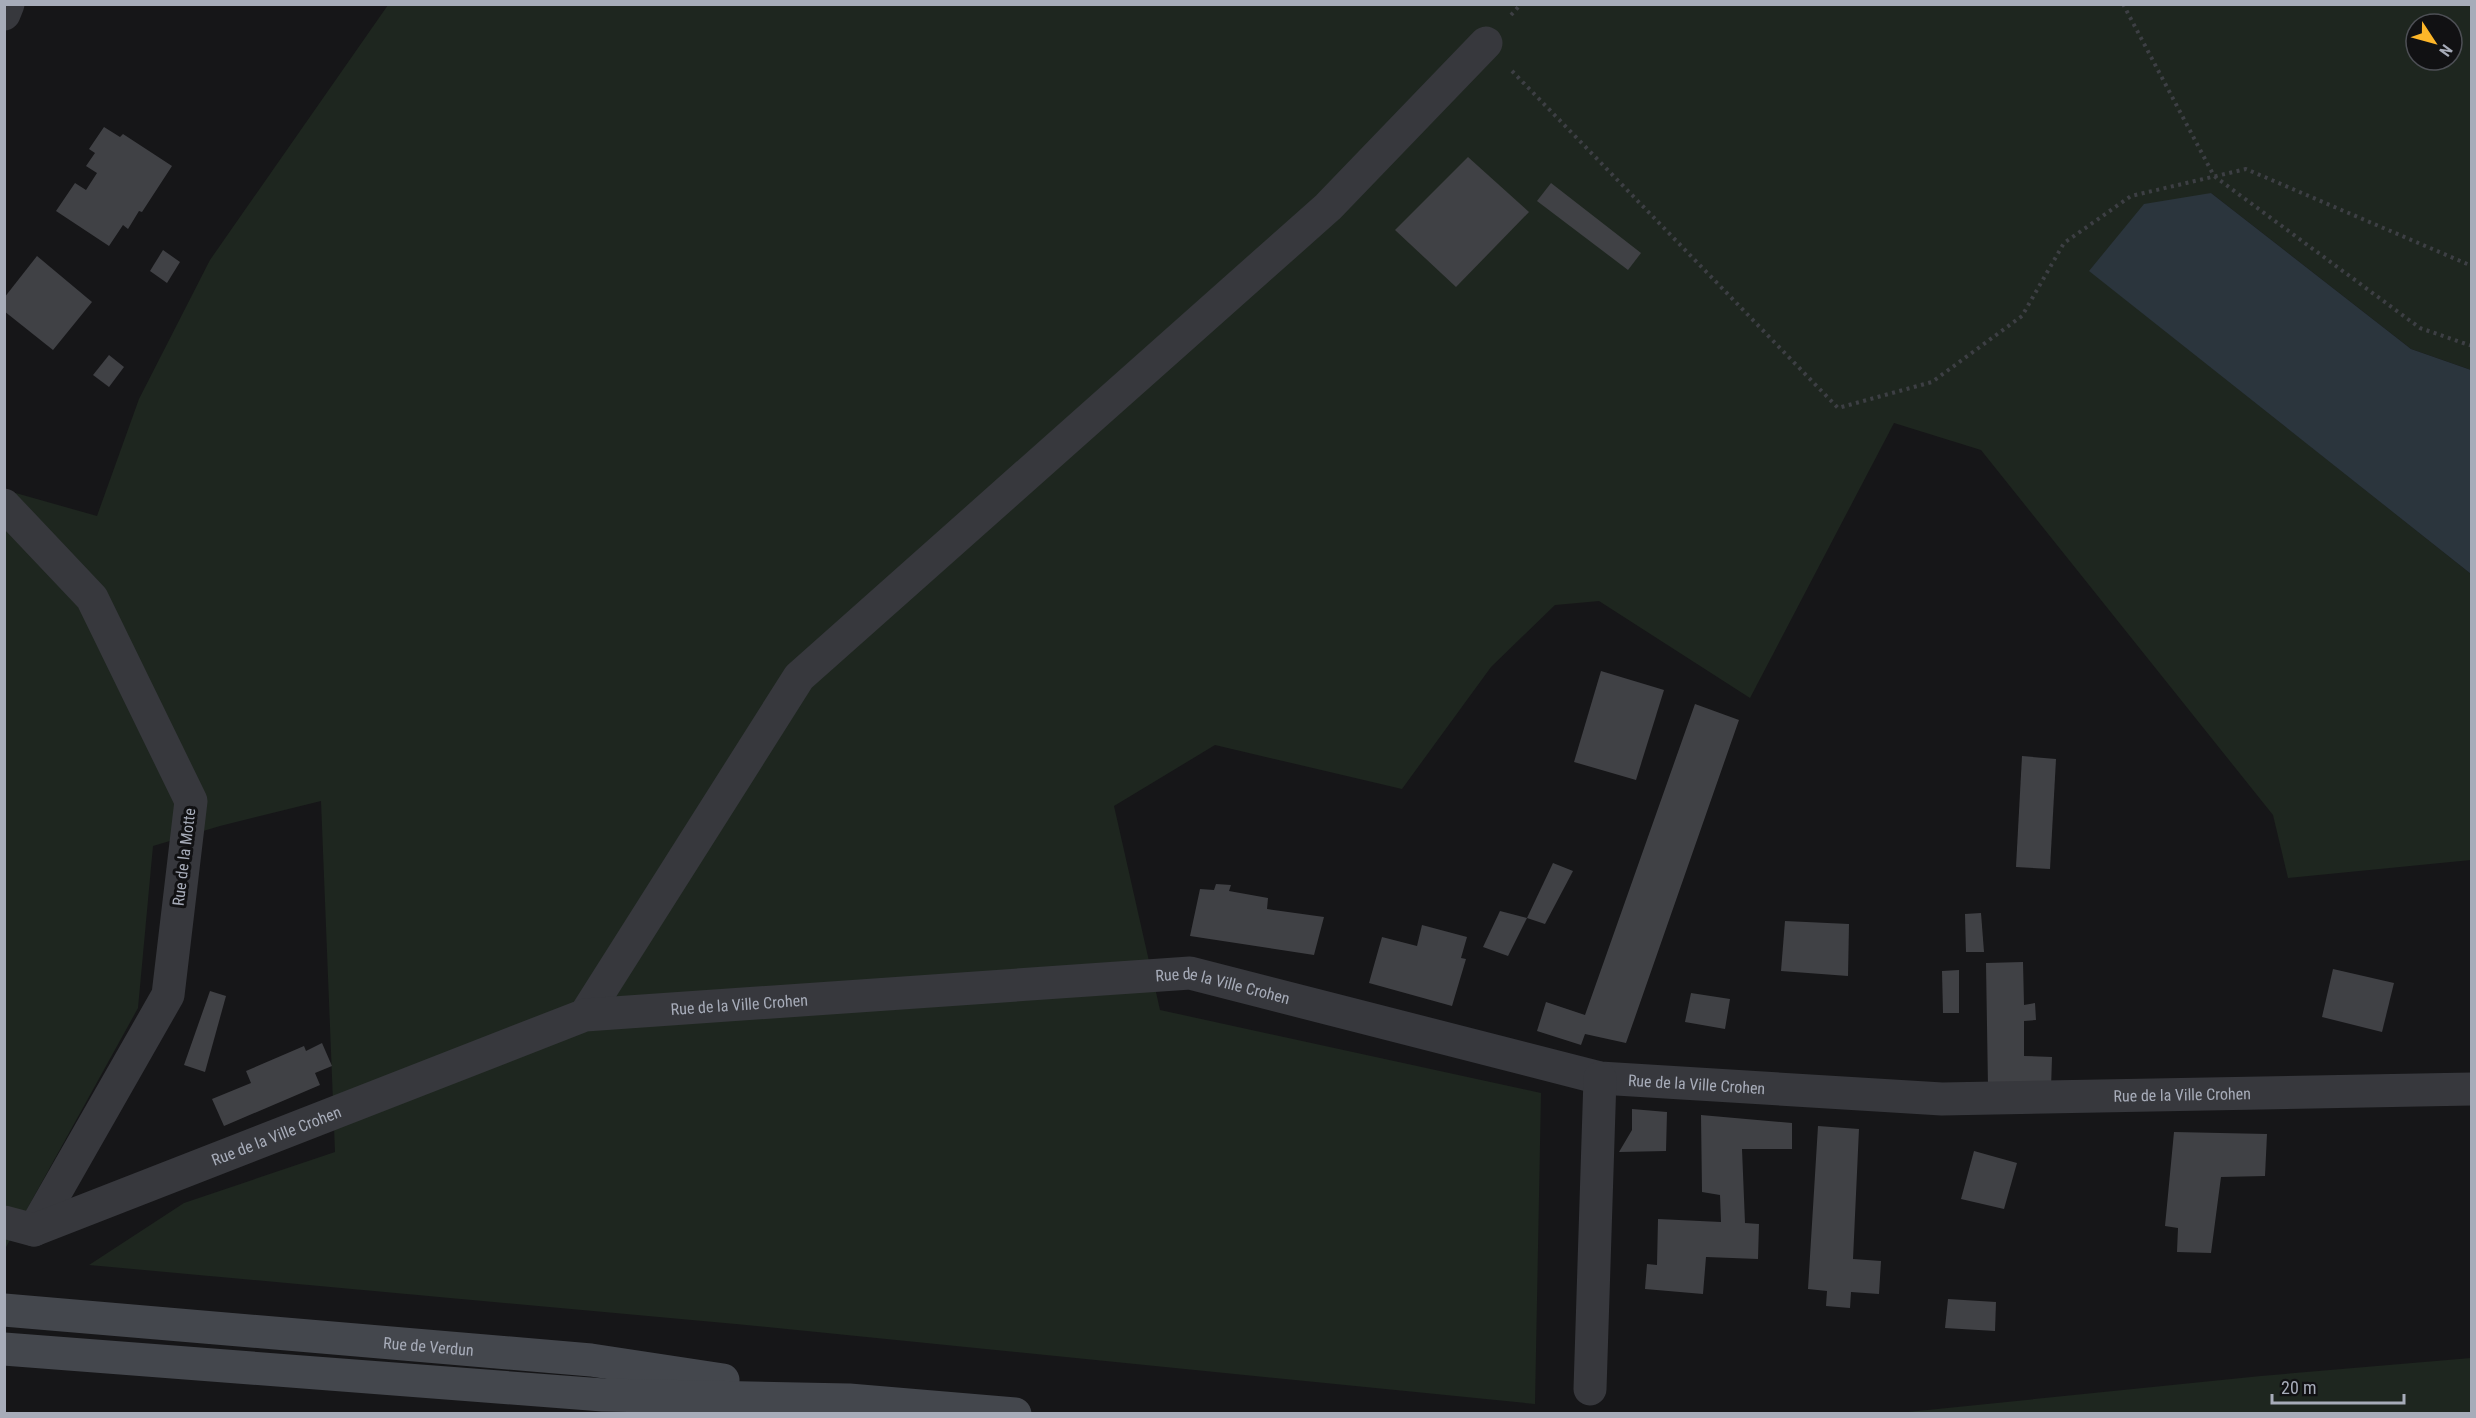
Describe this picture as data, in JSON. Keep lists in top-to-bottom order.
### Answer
{
  "streets": {
    "main road": ["Rue de Verdun"],
    "street": ["Rue de la Motte", "Rue de la Ville Crohen"]
  },
  "crossings": [
    ["Rue de la Motte", "Rue de la Ville Crohen"]
  ],
  "scale_bar": "20 m",
  "north": "bottom right"
}
